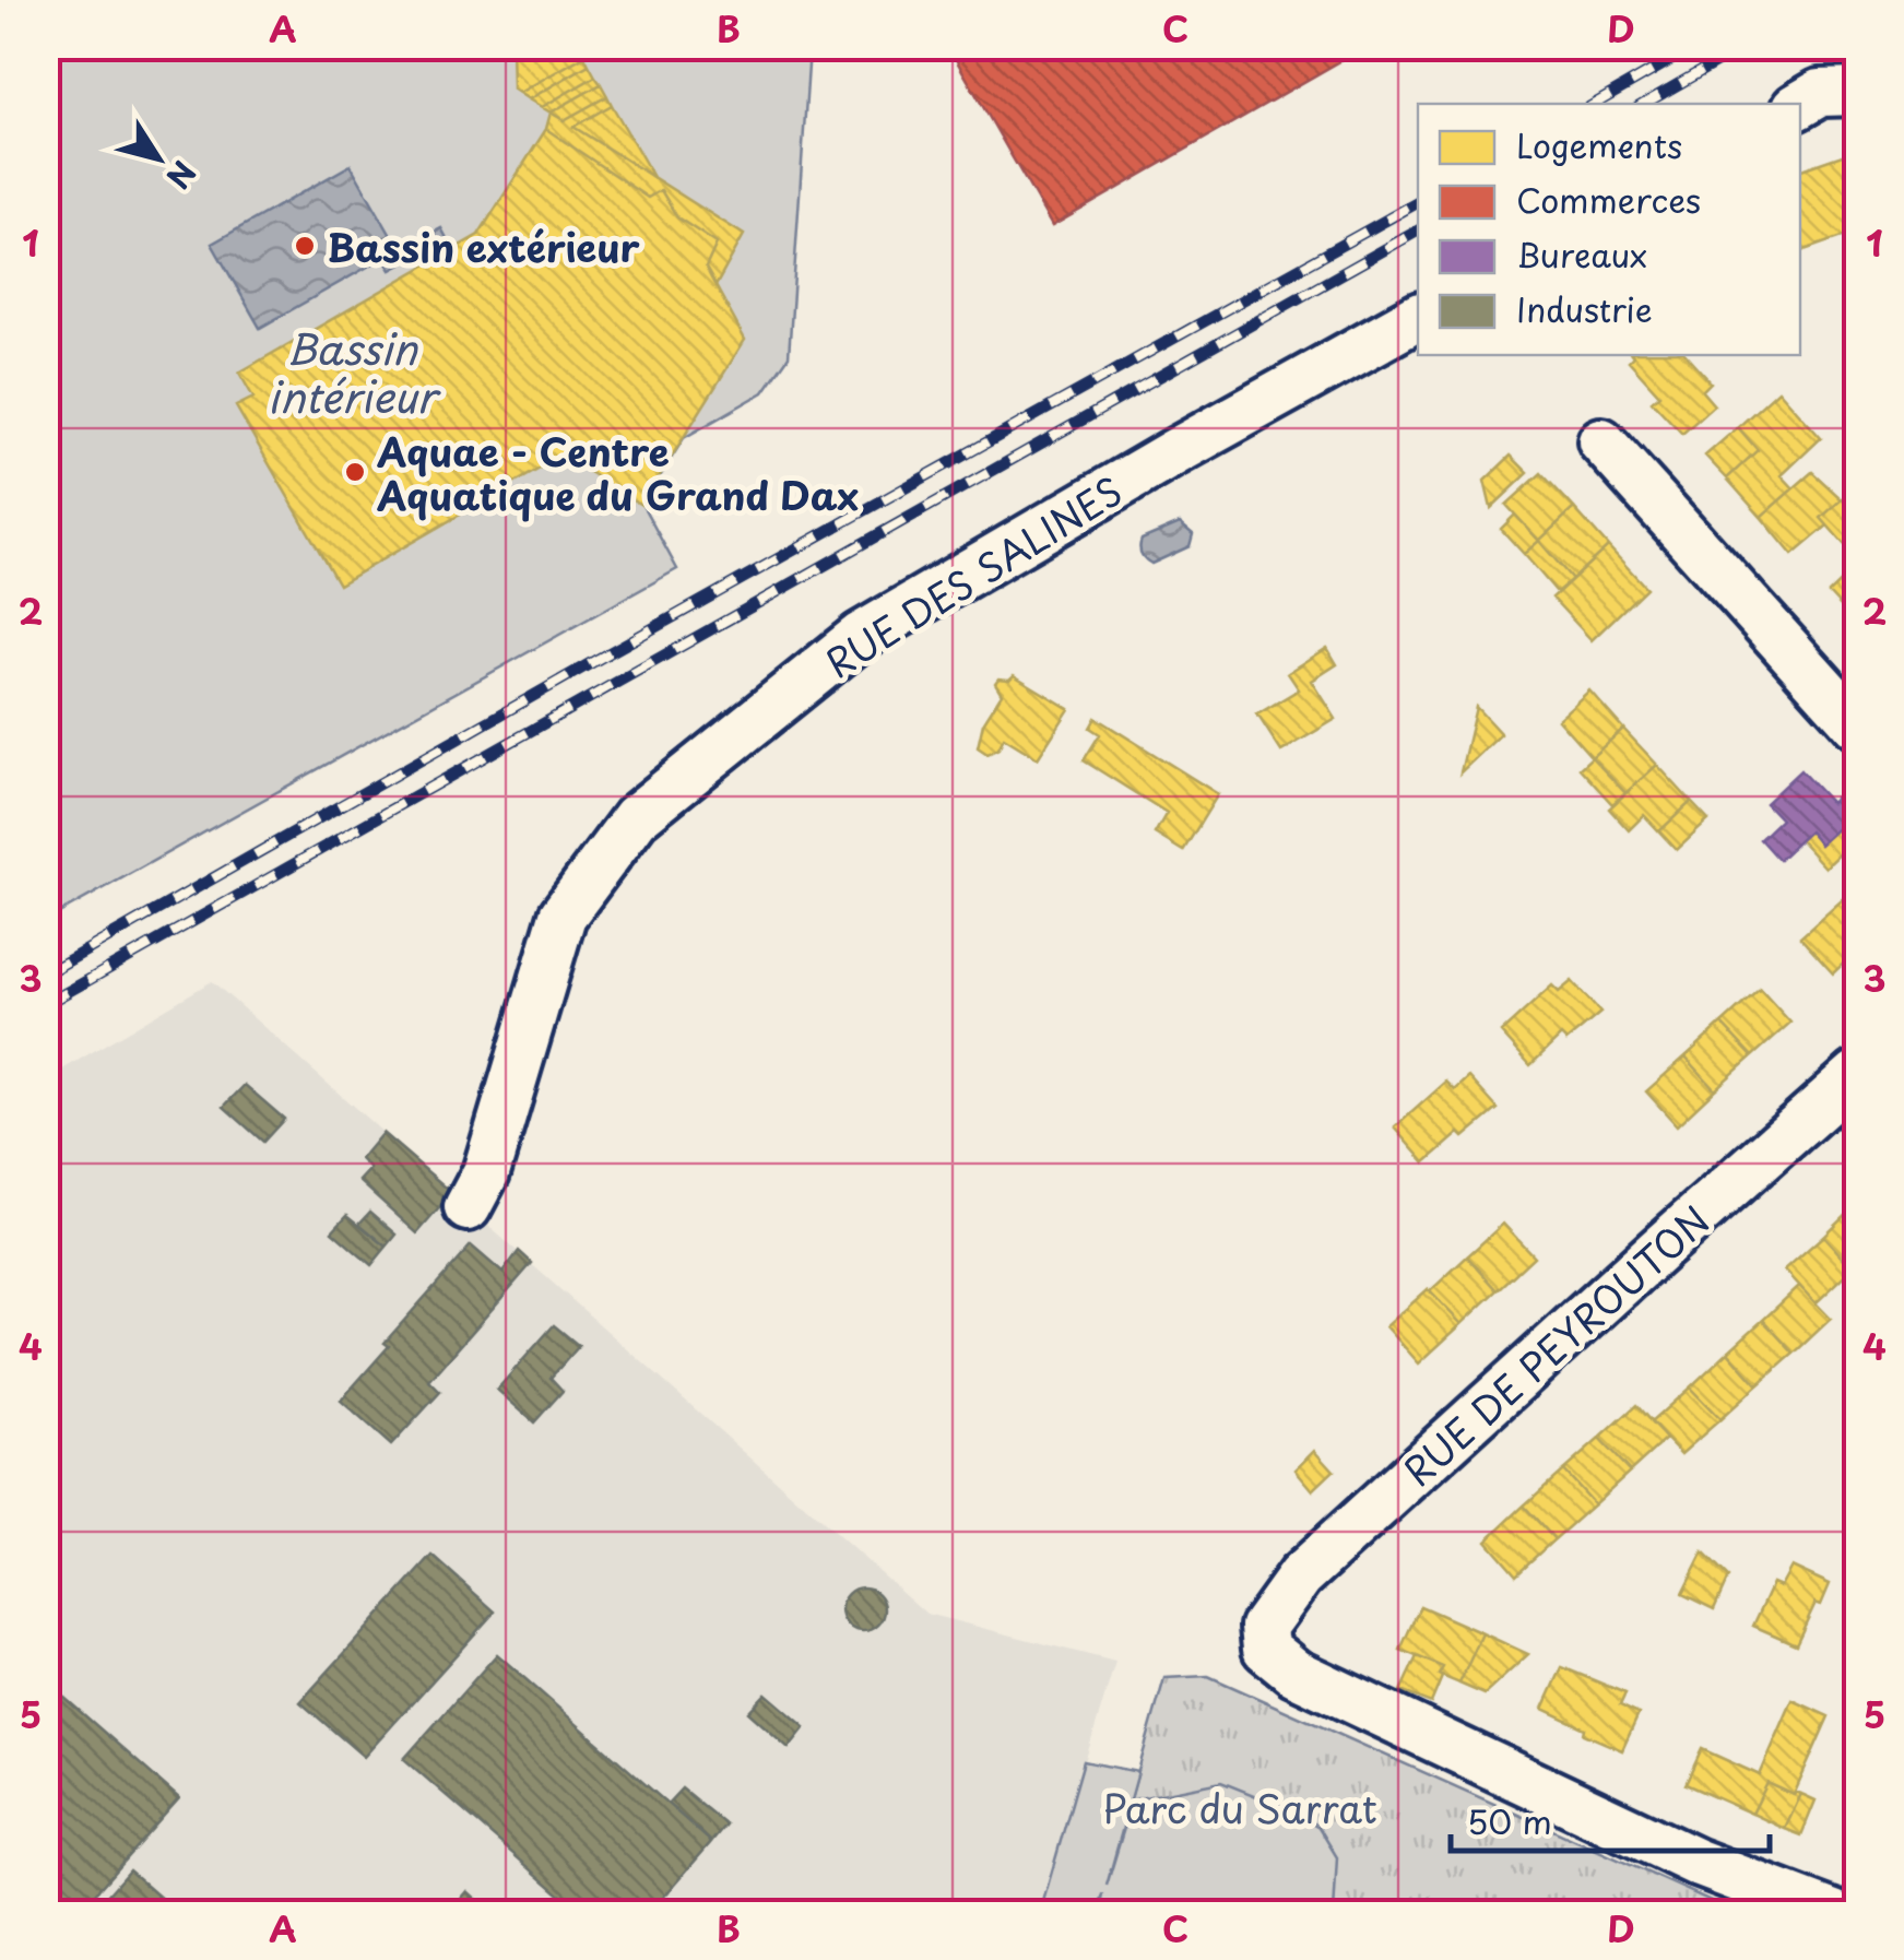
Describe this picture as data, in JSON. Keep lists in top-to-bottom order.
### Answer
{
  "streets": {
    "street": ["RUE DES SALINES", "RUE DE PEYROUTON"]
  },
  "water": ["Bassin intérieur"],
  "parks": ["Parc du Sarrat"],
  "places": ["Bassin extérieur", "Aquae - Centre Aquatique du Grand Dax"],
  "legend": [
    "Logements",
    "Commerces",
    "Bureaux",
    "Industrie"
  ],
  "scale_bar": "50 m",
  "north": "bottom right",
  "grid": {
    "columns": [
      "A",
      "B",
      "C",
      "D"
    ],
    "rows": [
      "1",
      "2",
      "3",
      "4",
      "5"
    ]
  }
}
